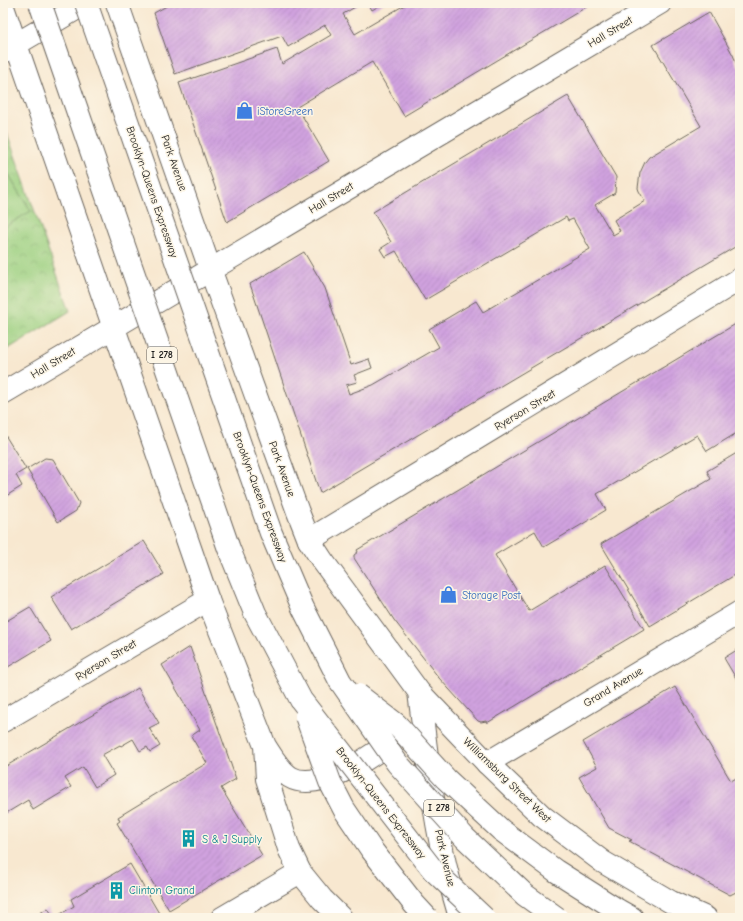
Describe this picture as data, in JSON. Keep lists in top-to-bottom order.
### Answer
{
  "streets": {
    "main road": [
      "Hall Street",
      "Park Avenue",
      "Brooklyn-Queens Expressway",
      "I 278",
      "Ryerson Street",
      "Grand Avenue",
      "Williamsburg Street West"
    ]
  },
  "crossings": [
    ["Hall Street", "Park Avenue"],
    ["Park Avenue", "Ryerson Street"],
    ["Park Avenue", "Williamsburg Street West"],
    ["Grand Avenue", "Williamsburg Street West"]
  ],
  "places": {
    "shop": ["iStoreGreen", "Storage Post"],
    "building": ["S & J Supply", "Clinton Grand"]
  }
}
